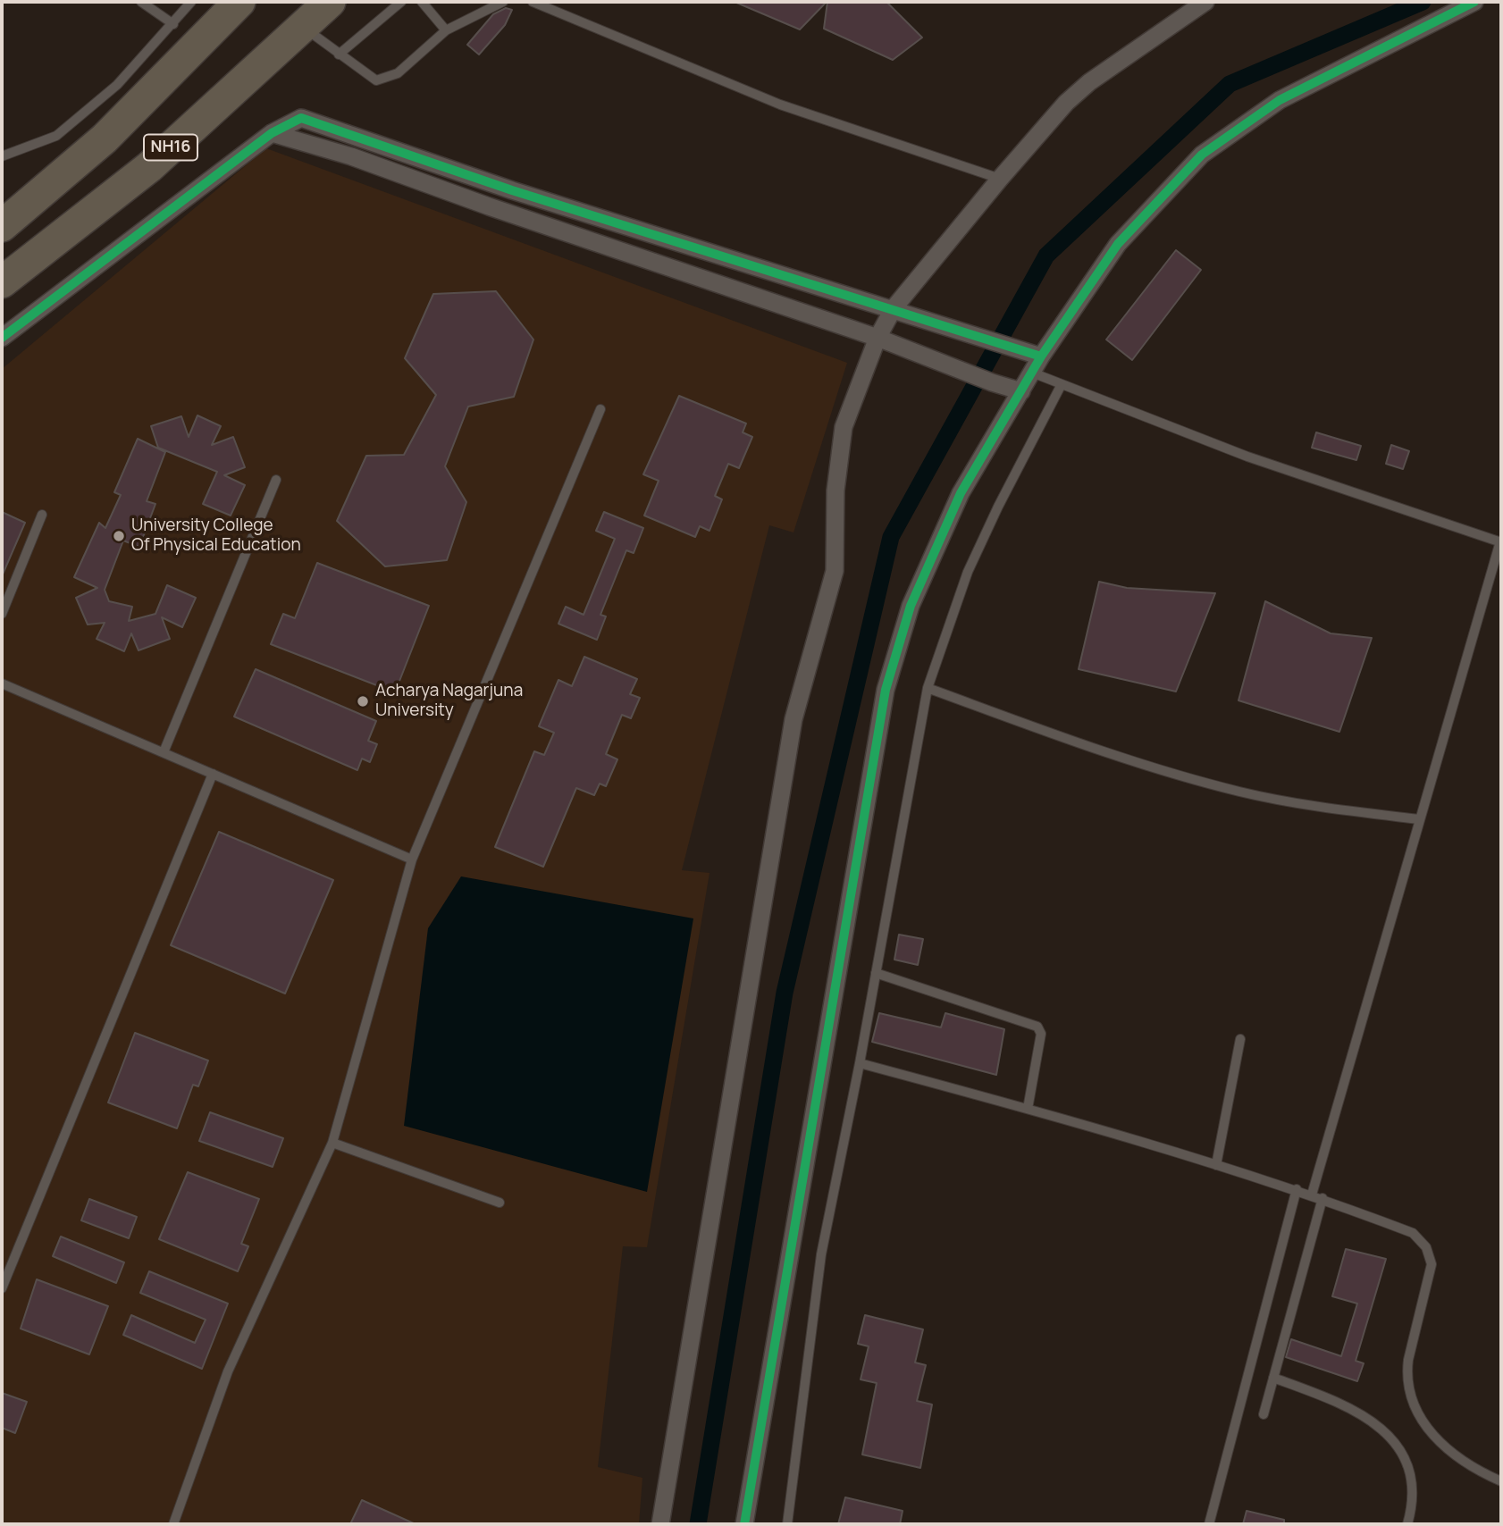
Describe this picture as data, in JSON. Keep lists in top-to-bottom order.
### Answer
{
  "streets": {
    "highway": ["NH16"]
  },
  "places": ["University College Of Physical Education", "Acharya Nagarjuna University"]
}
